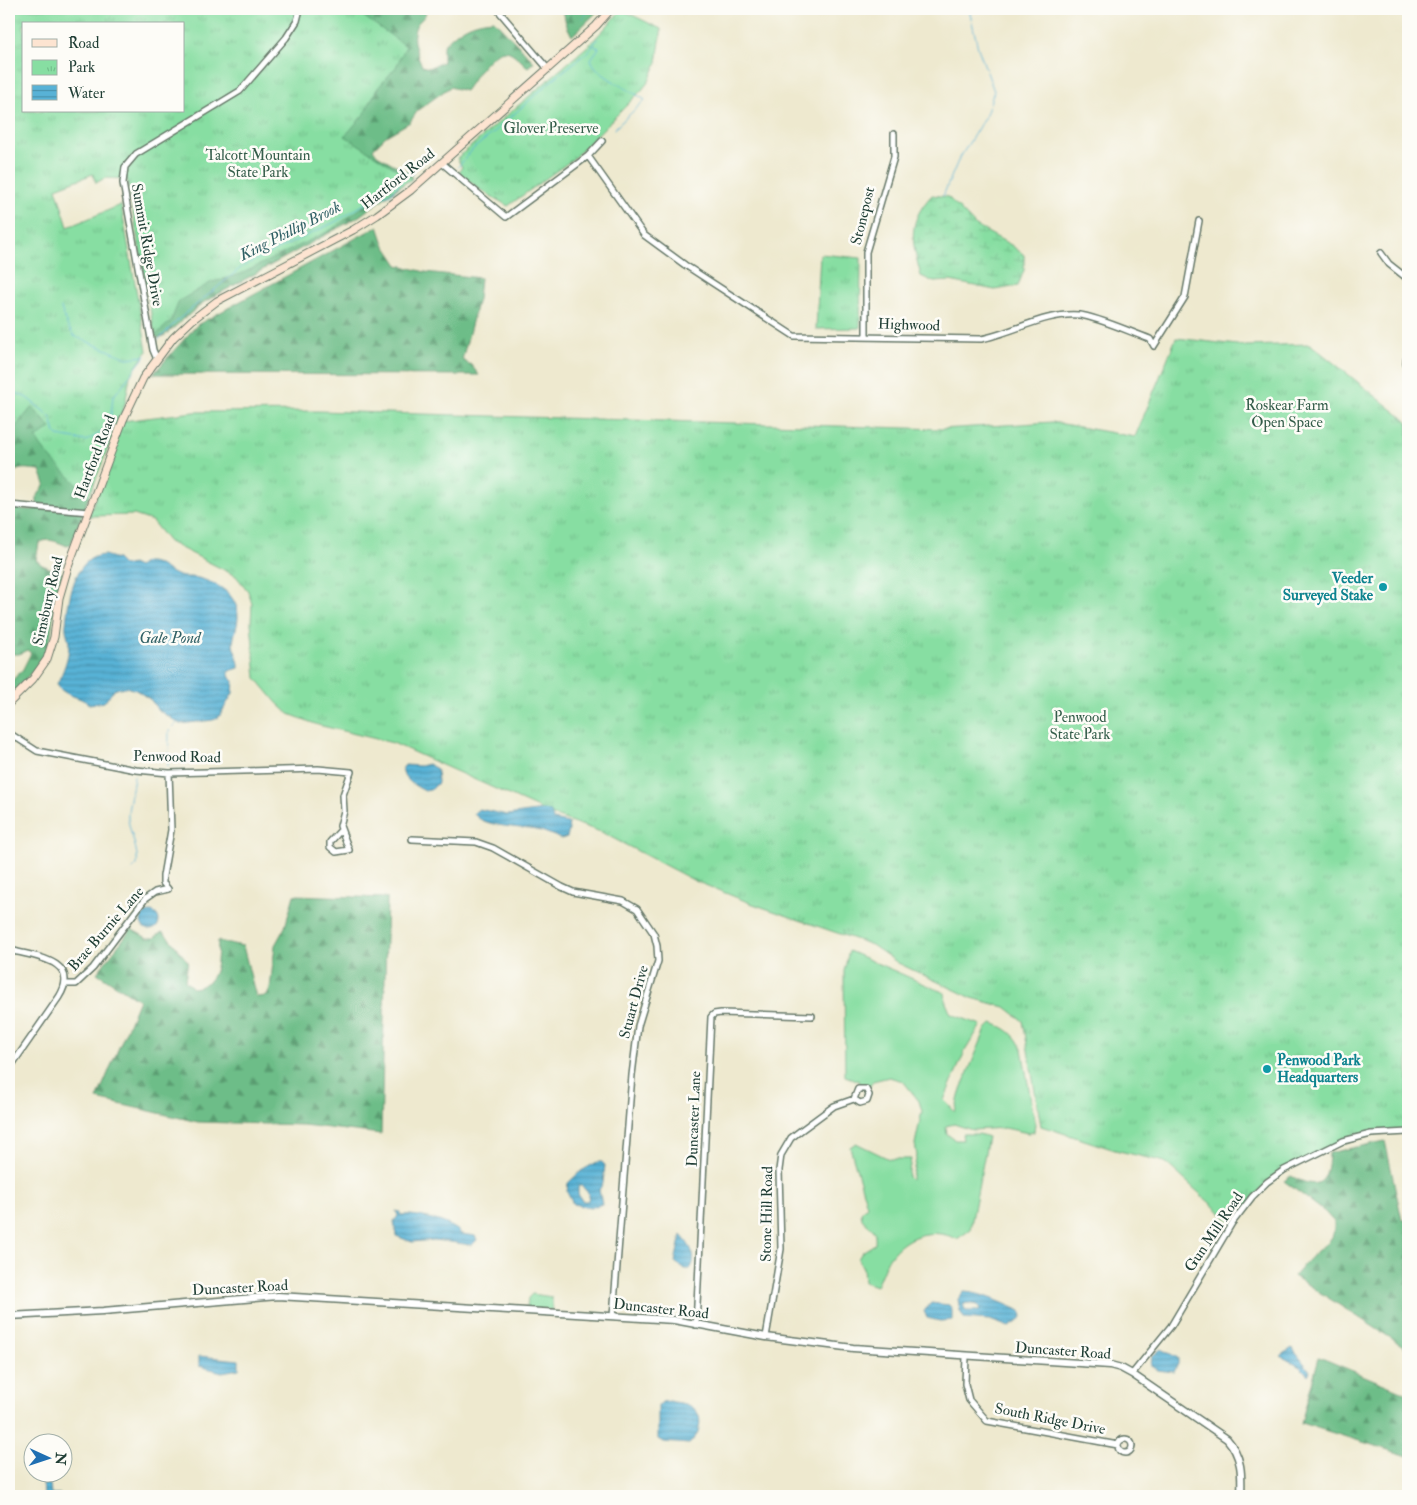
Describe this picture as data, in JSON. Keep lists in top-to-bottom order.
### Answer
{
  "streets": {
    "main road": ["Hartford Road", "Simsbury Road"],
    "street": [
      "Stonepost",
      "Summit Ridge Drive",
      "Highwood",
      "Penwood Road",
      "Brae Burnie Lane",
      "Stuart Drive",
      "Duncaster Lane",
      "Stone Hill Road",
      "Gun Mill Road",
      "Duncaster Road",
      "South Ridge Drive"
    ]
  },
  "crossings": [
    ["Hartford Road", "Summit Ridge Drive"],
    ["Hartford Road", "Simsbury Road"],
    ["Stonepost", "Highwood"],
    ["Penwood Road", "Brae Burnie Lane"],
    ["Stuart Drive", "Duncaster Road"],
    ["Duncaster Lane", "Duncaster Road"],
    ["Stone Hill Road", "Duncaster Road"],
    ["Gun Mill Road", "Duncaster Road"],
    ["Duncaster Road", "South Ridge Drive"]
  ],
  "water": ["King Phillip Brook", "Gale Pond"],
  "parks": [
    "Glover Preserve",
    "Talcott Mountain State Park",
    "Roskear Farm Open Space",
    "Penwood State Park"
  ],
  "places": ["Veeder Surveyed Stake", "Penwood Park Headquarters"],
  "legend": ["Road", "Park", "Water"],
  "north": "right"
}
